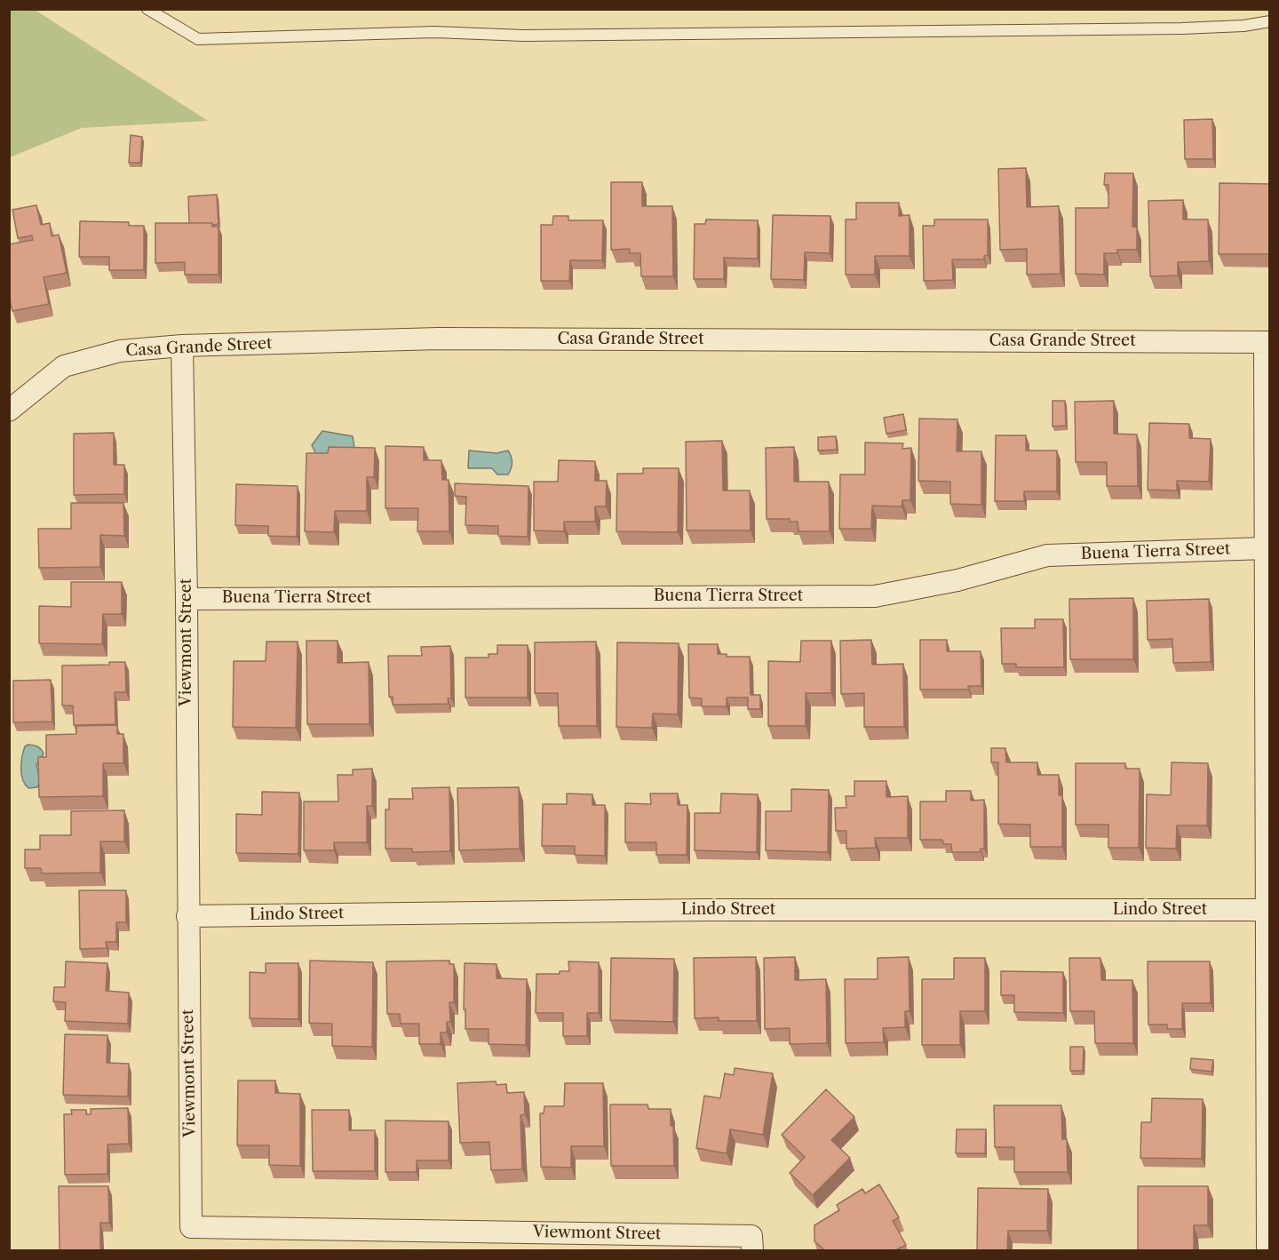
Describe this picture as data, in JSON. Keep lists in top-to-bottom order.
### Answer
{
  "streets": {
    "street": [
      "Casa Grande Street",
      "Buena Tierra Street",
      "Viewmont Street",
      "Lindo Street"
    ]
  },
  "crossings": [
    ["Casa Grande Street", "Viewmont Street"],
    ["Buena Tierra Street", "Viewmont Street"],
    ["Viewmont Street", "Lindo Street"]
  ]
}
